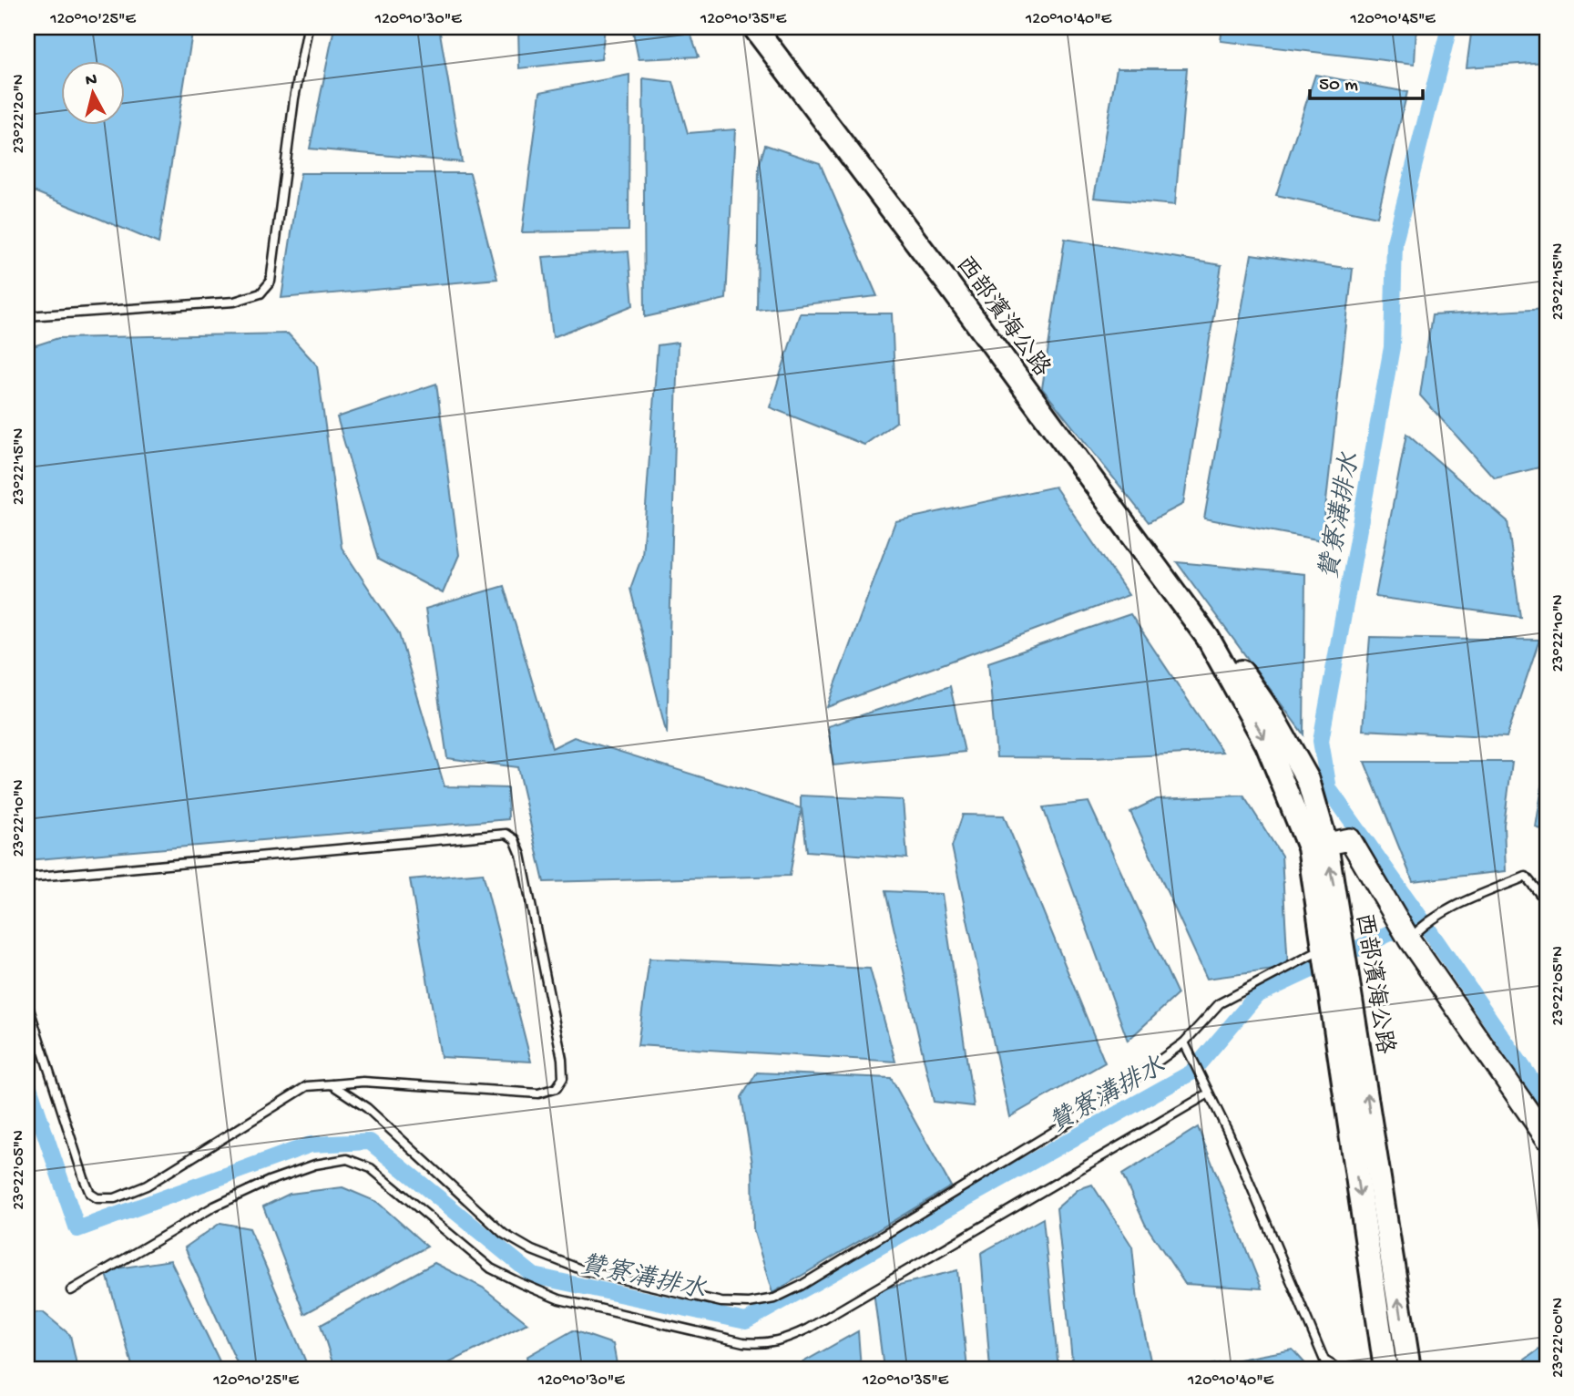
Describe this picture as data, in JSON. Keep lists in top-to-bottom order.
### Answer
{
  "streets": {
    "main road": ["西部濱海公路"]
  },
  "water": ["贊寮溝排水"],
  "scale_bar": "50 m",
  "north": "top",
  "coordinates": [
    "120°10'25\"E",
    "120°10'30\"E",
    "120°10'35\"E",
    "120°10'40\"E",
    "120°10'45\"E",
    "23°22'20\"N",
    "23°22'15\"N",
    "23°22'10\"N",
    "23°22'05\"N",
    "23°22'00\"N"
  ]
}
